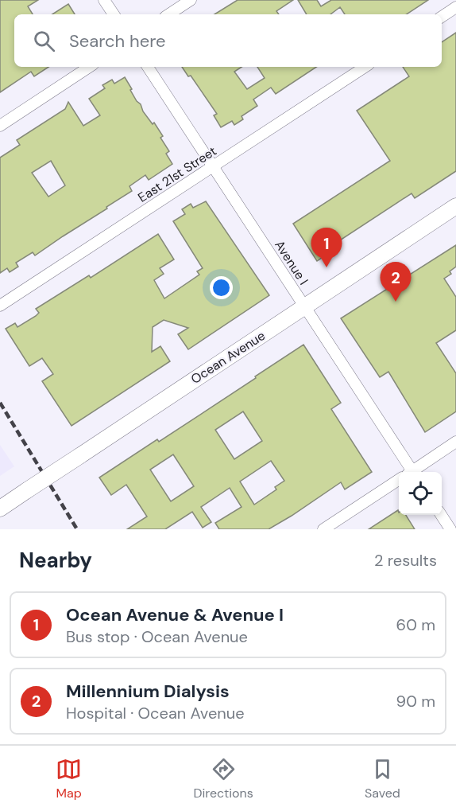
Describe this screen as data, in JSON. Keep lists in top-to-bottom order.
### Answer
{
  "streets": {
    "main road": ["Ocean Avenue"],
    "street": ["East 21st Street", "Avenue I"]
  },
  "crossings": [
    ["East 21st Street", "Avenue I"],
    ["Avenue I", "Ocean Avenue"]
  ],
  "page": {
    "search": "Search here",
    "pins": ["1", "2"],
    "heading": ["Nearby", "2 results"],
    "list": [
      {
        "mark": "1",
        "name": "Ocean Avenue & Avenue I",
        "note": "Bus stop · Ocean Avenue",
        "value": "60 m"
      },
      {
        "mark": "2",
        "name": "Millennium Dialysis",
        "note": "Hospital · Ocean Avenue",
        "value": "90 m"
      }
    ],
    "nav": ["Map", "Directions", "Saved"]
  }
}
